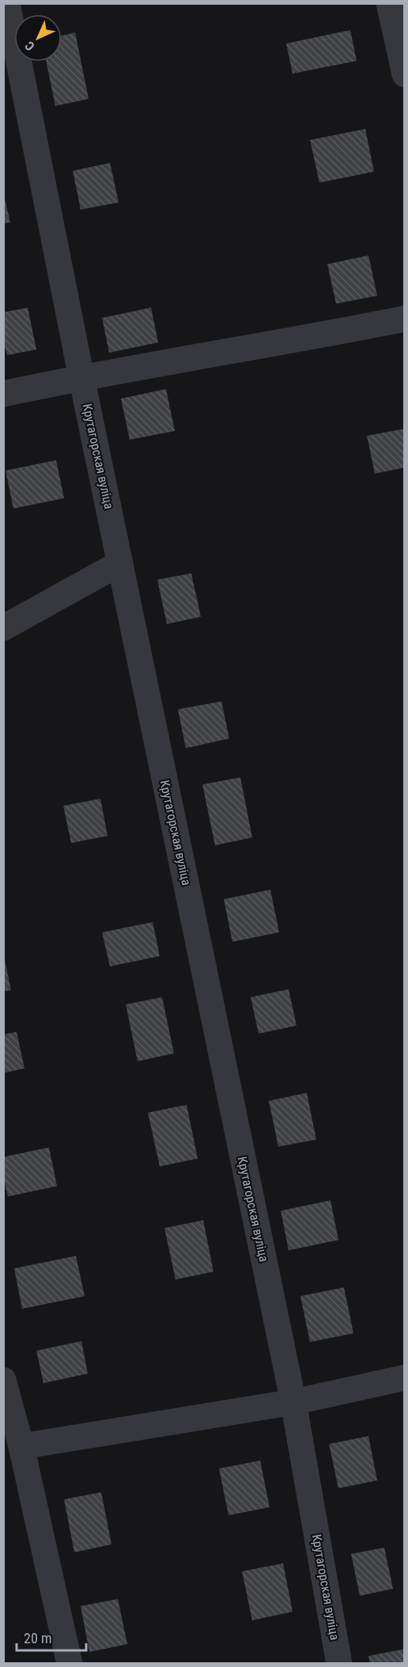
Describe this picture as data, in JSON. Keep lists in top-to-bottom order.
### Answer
{
  "streets": {
    "street": ["Крутагорская вуліца"]
  },
  "scale_bar": "20 m",
  "north": "bottom left"
}
